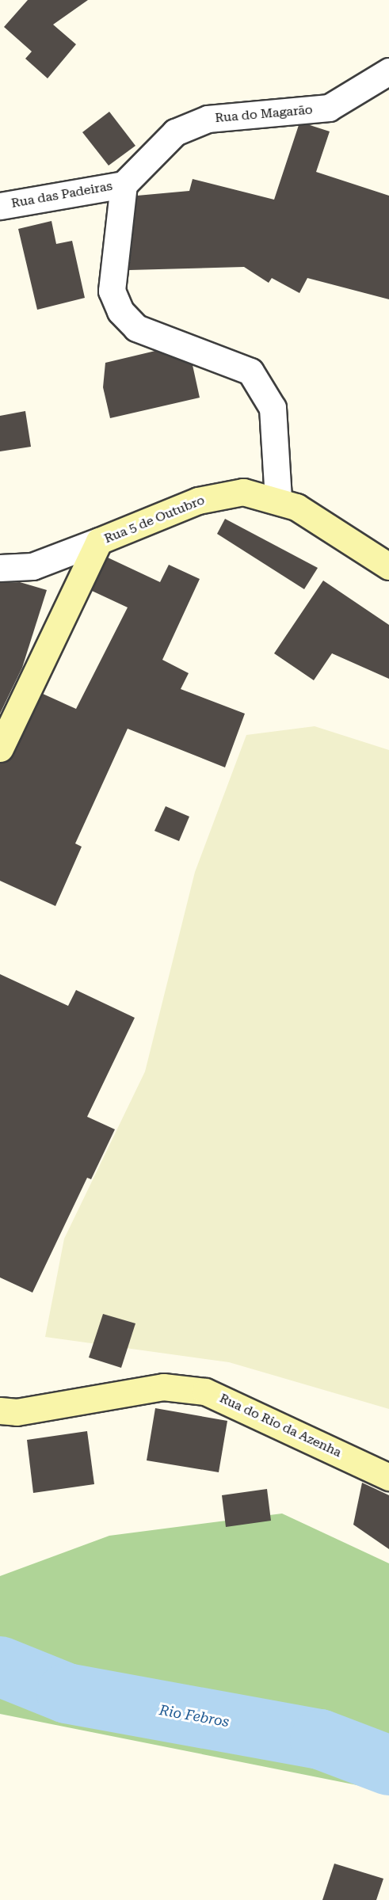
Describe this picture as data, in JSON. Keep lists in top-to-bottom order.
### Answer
{
  "streets": {
    "street": [
      "Rua do Magarão",
      "Rua das Padeiras",
      "Rua 5 de Outubro",
      "Rua do Rio da Azenha"
    ]
  },
  "crossings": [
    ["Rua do Magarão", "Rua das Padeiras"]
  ],
  "water": ["Rio Febros"]
}
